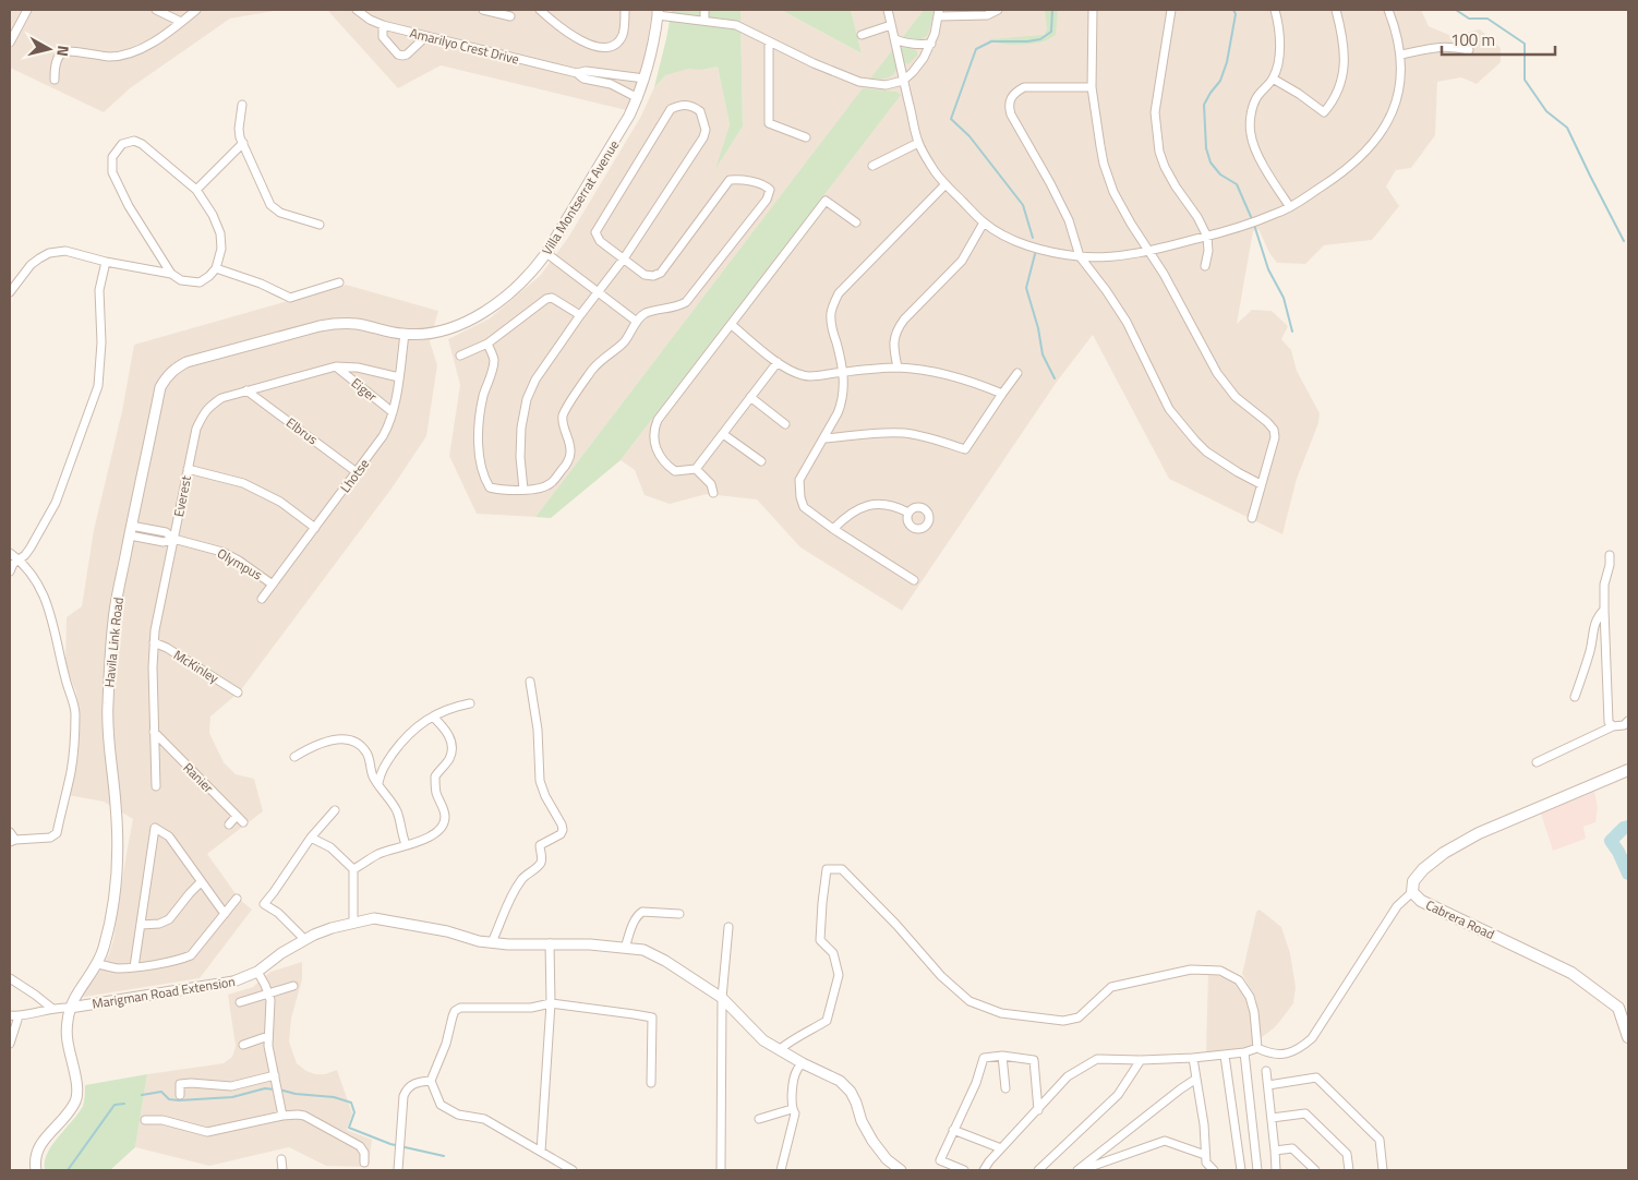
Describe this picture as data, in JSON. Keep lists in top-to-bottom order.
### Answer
{
  "streets": {
    "main road": ["Cabrera Road"],
    "street": [
      "Amarilyo Crest Drive",
      "Villa Montserrat Avenue",
      "Eiger",
      "Elbrus",
      "Lhotse",
      "Everest",
      "Olympus",
      "Havila Link Road",
      "McKinley",
      "Ranier",
      "Marigman Road Extension"
    ]
  },
  "crossings": [
    ["Amarilyo Crest Drive", "Villa Montserrat Avenue"],
    ["Villa Montserrat Avenue", "Havila Link Road"],
    ["Eiger", "Lhotse"],
    ["Eiger", "Everest"],
    ["Elbrus", "Lhotse"],
    ["Elbrus", "Everest"],
    ["Lhotse", "Everest"],
    ["Lhotse", "Olympus"],
    ["Lhotse", "Havila Link Road"],
    ["Everest", "Olympus"],
    ["Everest", "McKinley"],
    ["Everest", "Ranier"],
    ["Olympus", "Havila Link Road"],
    ["Havila Link Road", "Marigman Road Extension"]
  ],
  "scale_bar": "100 m",
  "north": "right"
}
